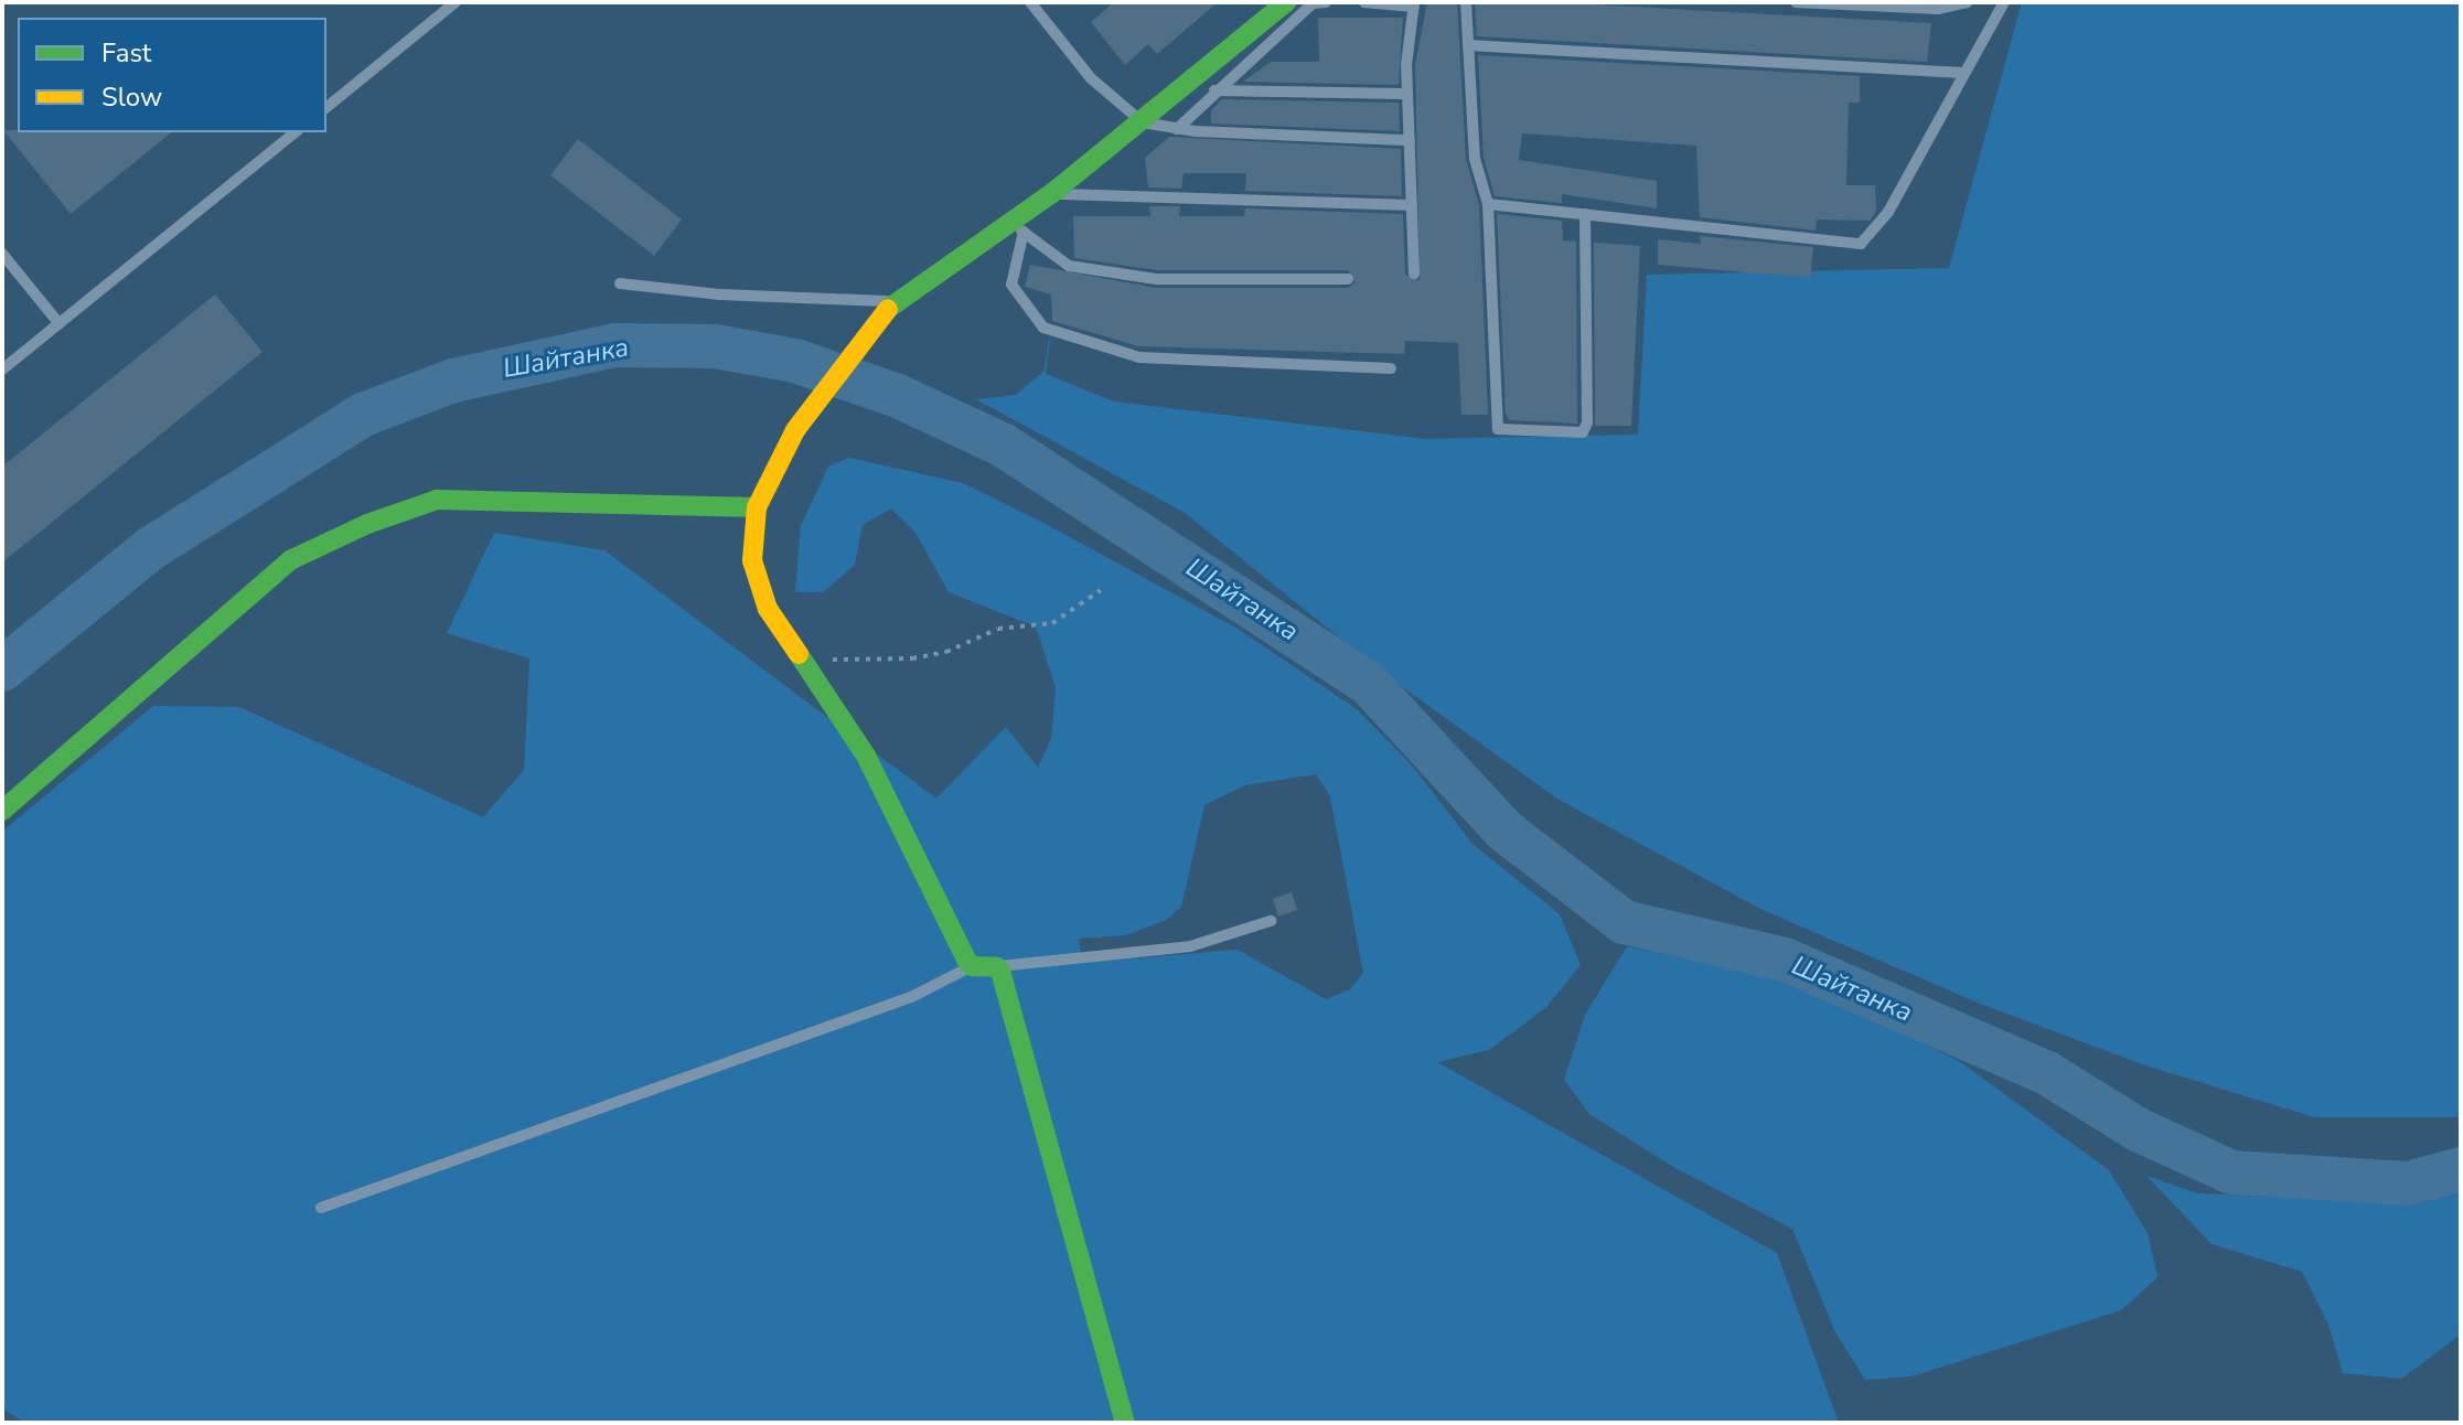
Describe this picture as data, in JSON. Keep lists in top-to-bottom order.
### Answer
{
  "water": ["Шайтанка"],
  "legend": ["Fast", "Slow"]
}
